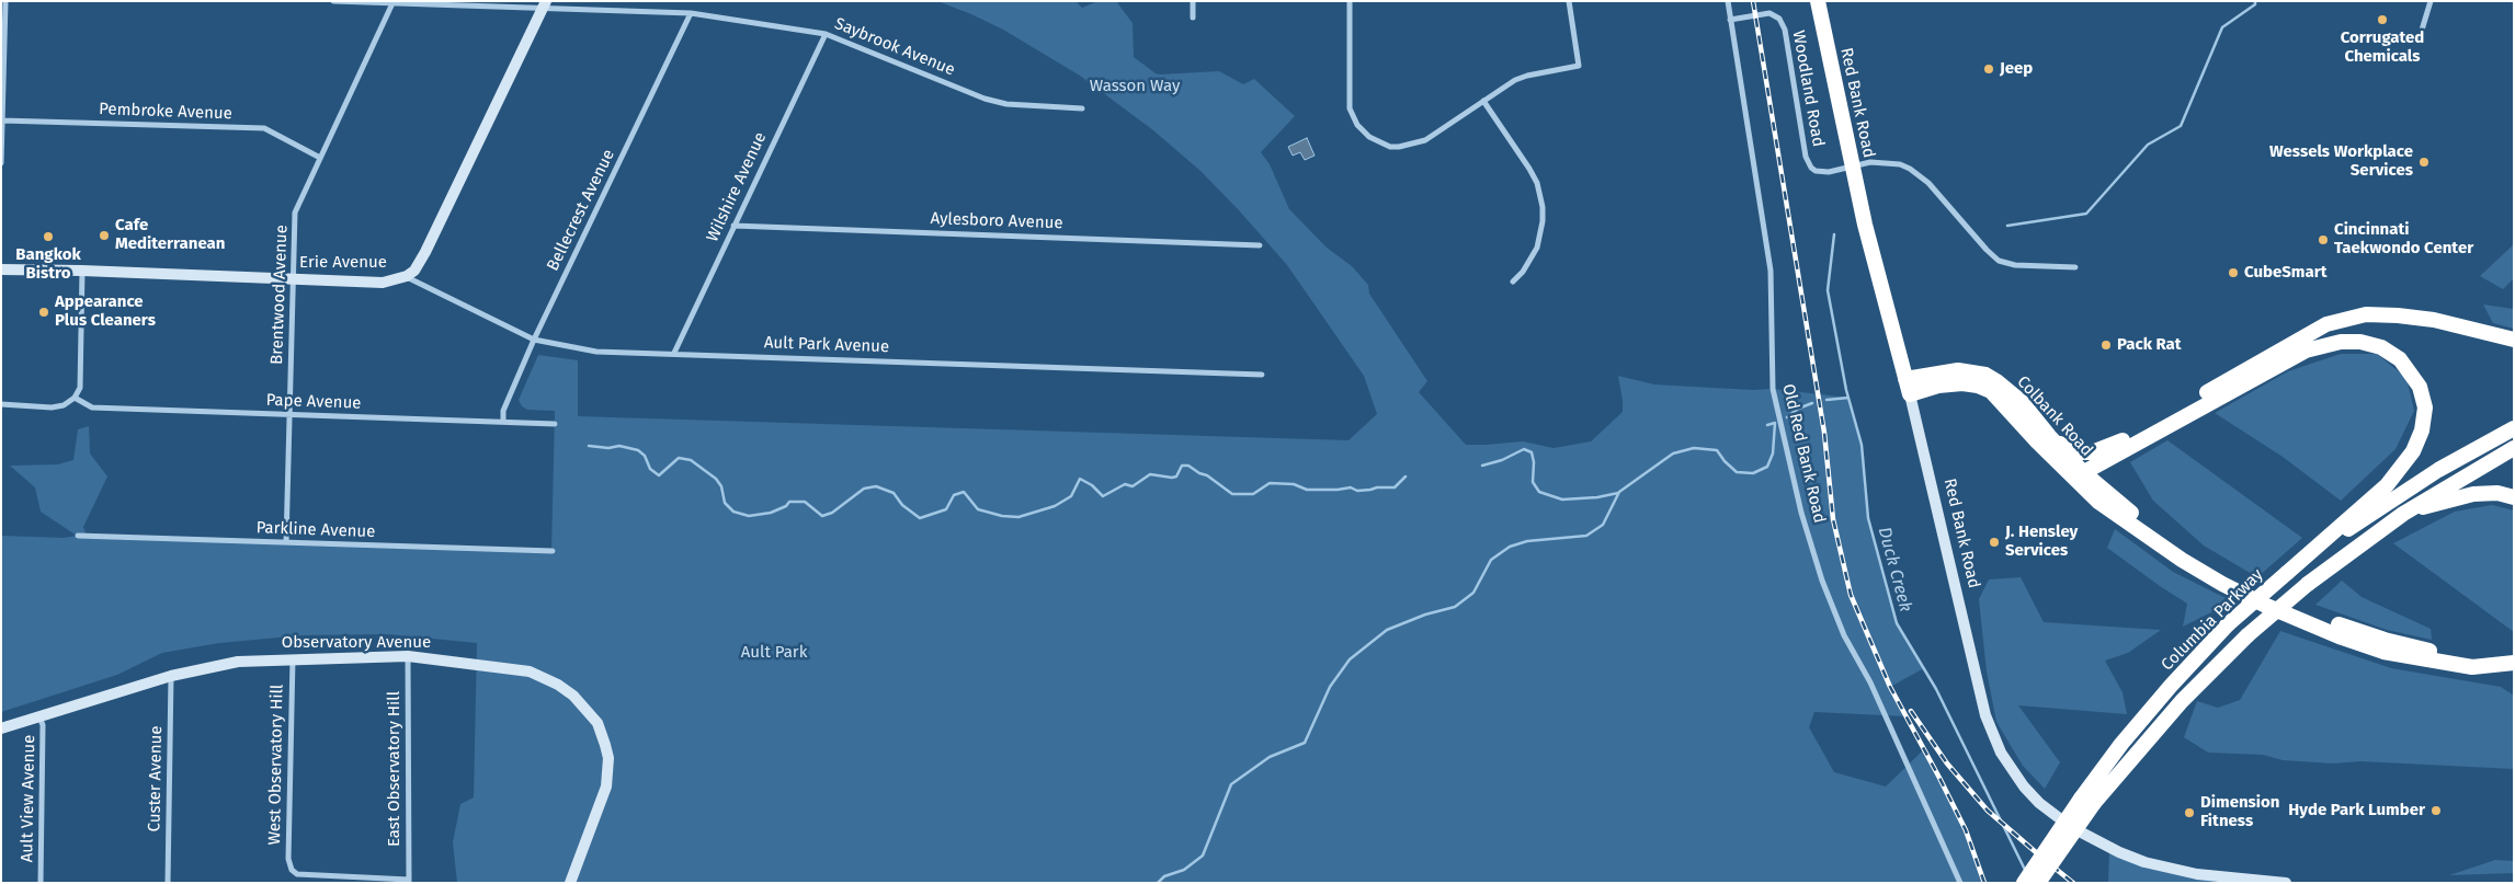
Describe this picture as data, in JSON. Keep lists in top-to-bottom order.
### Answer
{
  "streets": {
    "highway": ["Red Bank Road", "Colbank Road", "Columbia Parkway"],
    "street": [
      "Saybrook Avenue",
      "Woodland Road",
      "Pembroke Avenue",
      "Wilshire Avenue",
      "Bellecrest Avenue",
      "Aylesboro Avenue",
      "Erie Avenue",
      "Brentwood Avenue",
      "Ault Park Avenue",
      "Pape Avenue",
      "Old Red Bank Road",
      "Parkline Avenue",
      "Observatory Avenue",
      "West Observatory Hill",
      "East Observatory Hill",
      "Custer Avenue",
      "Ault View Avenue"
    ]
  },
  "crossings": [
    ["Saybrook Avenue", "Wilshire Avenue"],
    ["Saybrook Avenue", "Bellecrest Avenue"],
    ["Saybrook Avenue", "Erie Avenue"],
    ["Saybrook Avenue", "Brentwood Avenue"],
    ["Woodland Road", "Red Bank Road"],
    ["Woodland Road", "Old Red Bank Road"],
    ["Red Bank Road", "Colbank Road"],
    ["Pembroke Avenue", "Brentwood Avenue"],
    ["Wilshire Avenue", "Aylesboro Avenue"],
    ["Wilshire Avenue", "Ault Park Avenue"],
    ["Bellecrest Avenue", "Ault Park Avenue"],
    ["Bellecrest Avenue", "Pape Avenue"],
    ["Erie Avenue", "Brentwood Avenue"],
    ["Erie Avenue", "Ault Park Avenue"],
    ["Brentwood Avenue", "Pape Avenue"],
    ["Brentwood Avenue", "Parkline Avenue"],
    ["Observatory Avenue", "West Observatory Hill"],
    ["Observatory Avenue", "East Observatory Hill"],
    ["Observatory Avenue", "Custer Avenue"],
    ["Observatory Avenue", "Ault View Avenue"],
    ["West Observatory Hill", "East Observatory Hill"]
  ],
  "water": ["Duck Creek"],
  "parks": ["Wasson Way", "Ault Park"],
  "places": [
    "Corrugated Chemicals",
    "Jeep",
    "Wessels Workplace Services",
    "Cafe Mediterranean",
    "Bangkok Bistro",
    "Cincinnati Taekwondo Center",
    "CubeSmart",
    "Appearance Plus Cleaners",
    "Pack Rat",
    "J. Hensley Services",
    "Hyde Park Lumber",
    "Dimension Fitness"
  ]
}
